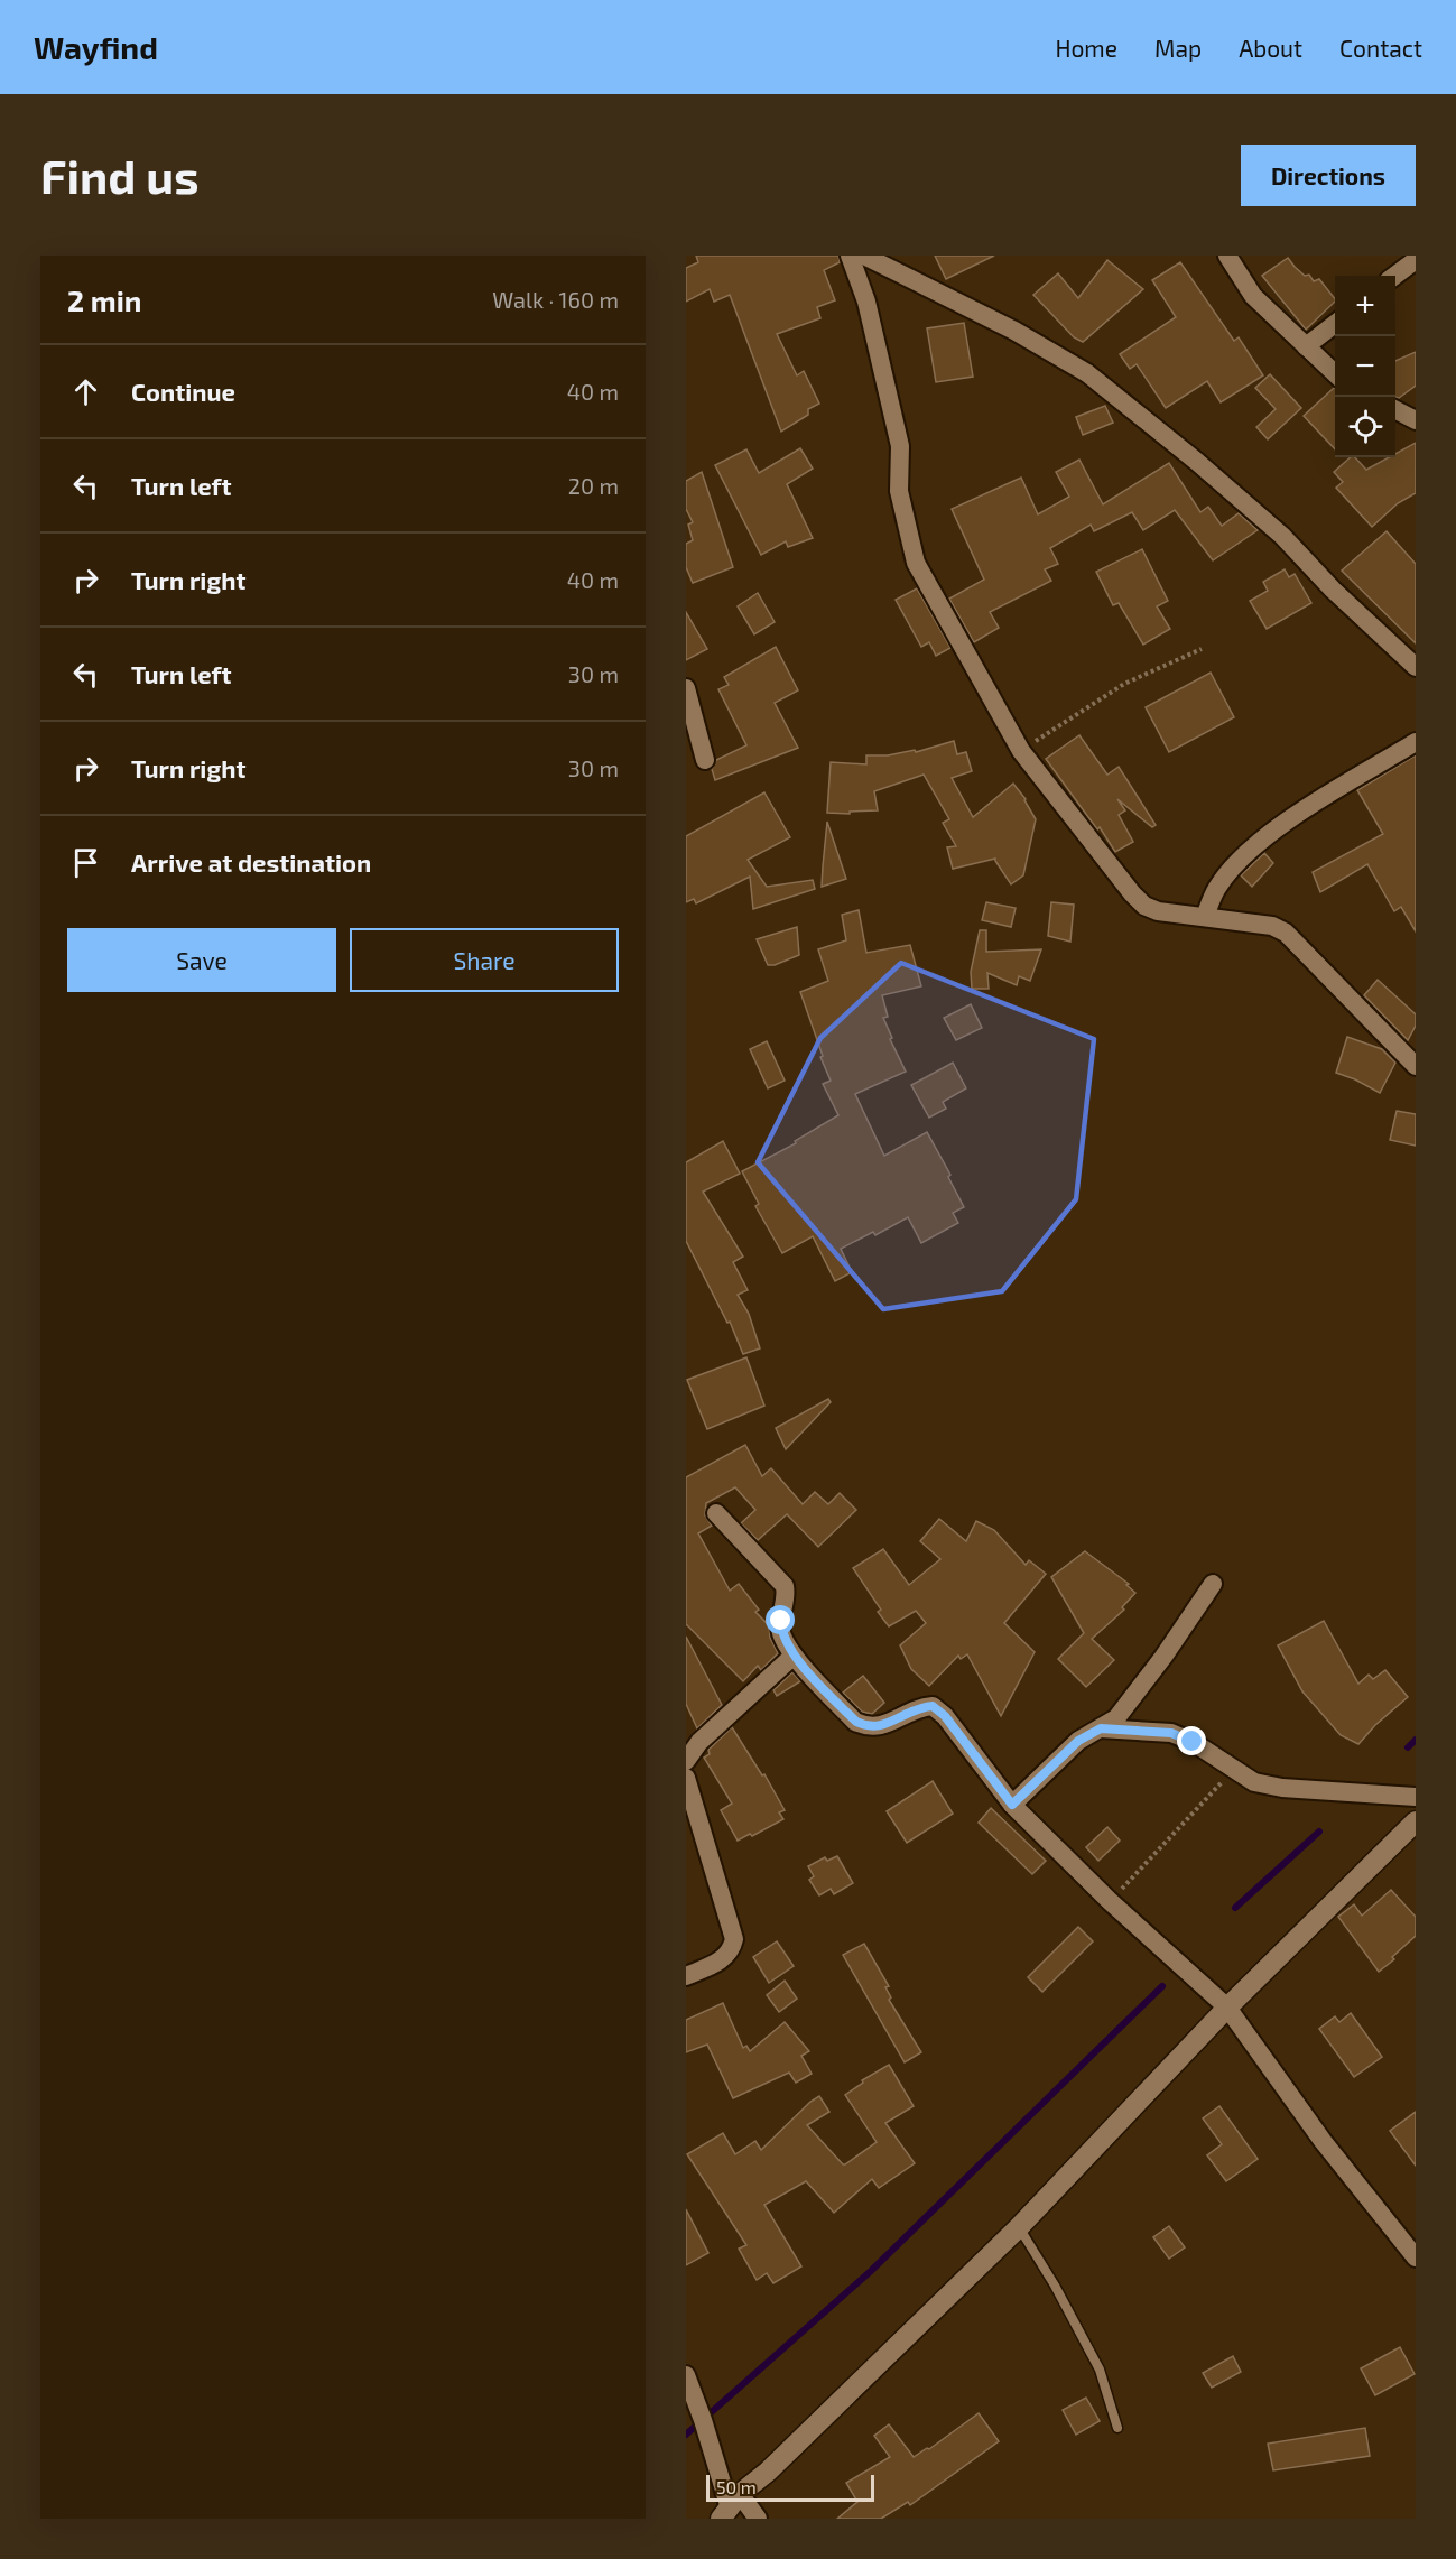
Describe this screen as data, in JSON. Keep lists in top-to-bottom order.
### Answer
{
  "scale_bar": "50 m",
  "page": {
    "header": "Wayfind",
    "nav": [
      "Home",
      "Map",
      "About",
      "Contact"
    ],
    "buttons": [
      "Directions",
      ["Save", "Share"]
    ],
    "title": "Find us",
    "heading": ["2 min", "Walk · 160 m"],
    "map_buttons": ["+", "−"],
    "list": [
      ["Continue", "40 m"],
      ["Turn left", "20 m"],
      ["Turn right", "40 m"],
      ["Turn left", "30 m"],
      ["Turn right", "30 m"],
      "Arrive at destination"
    ],
    "scale": "50 m"
  }
}
